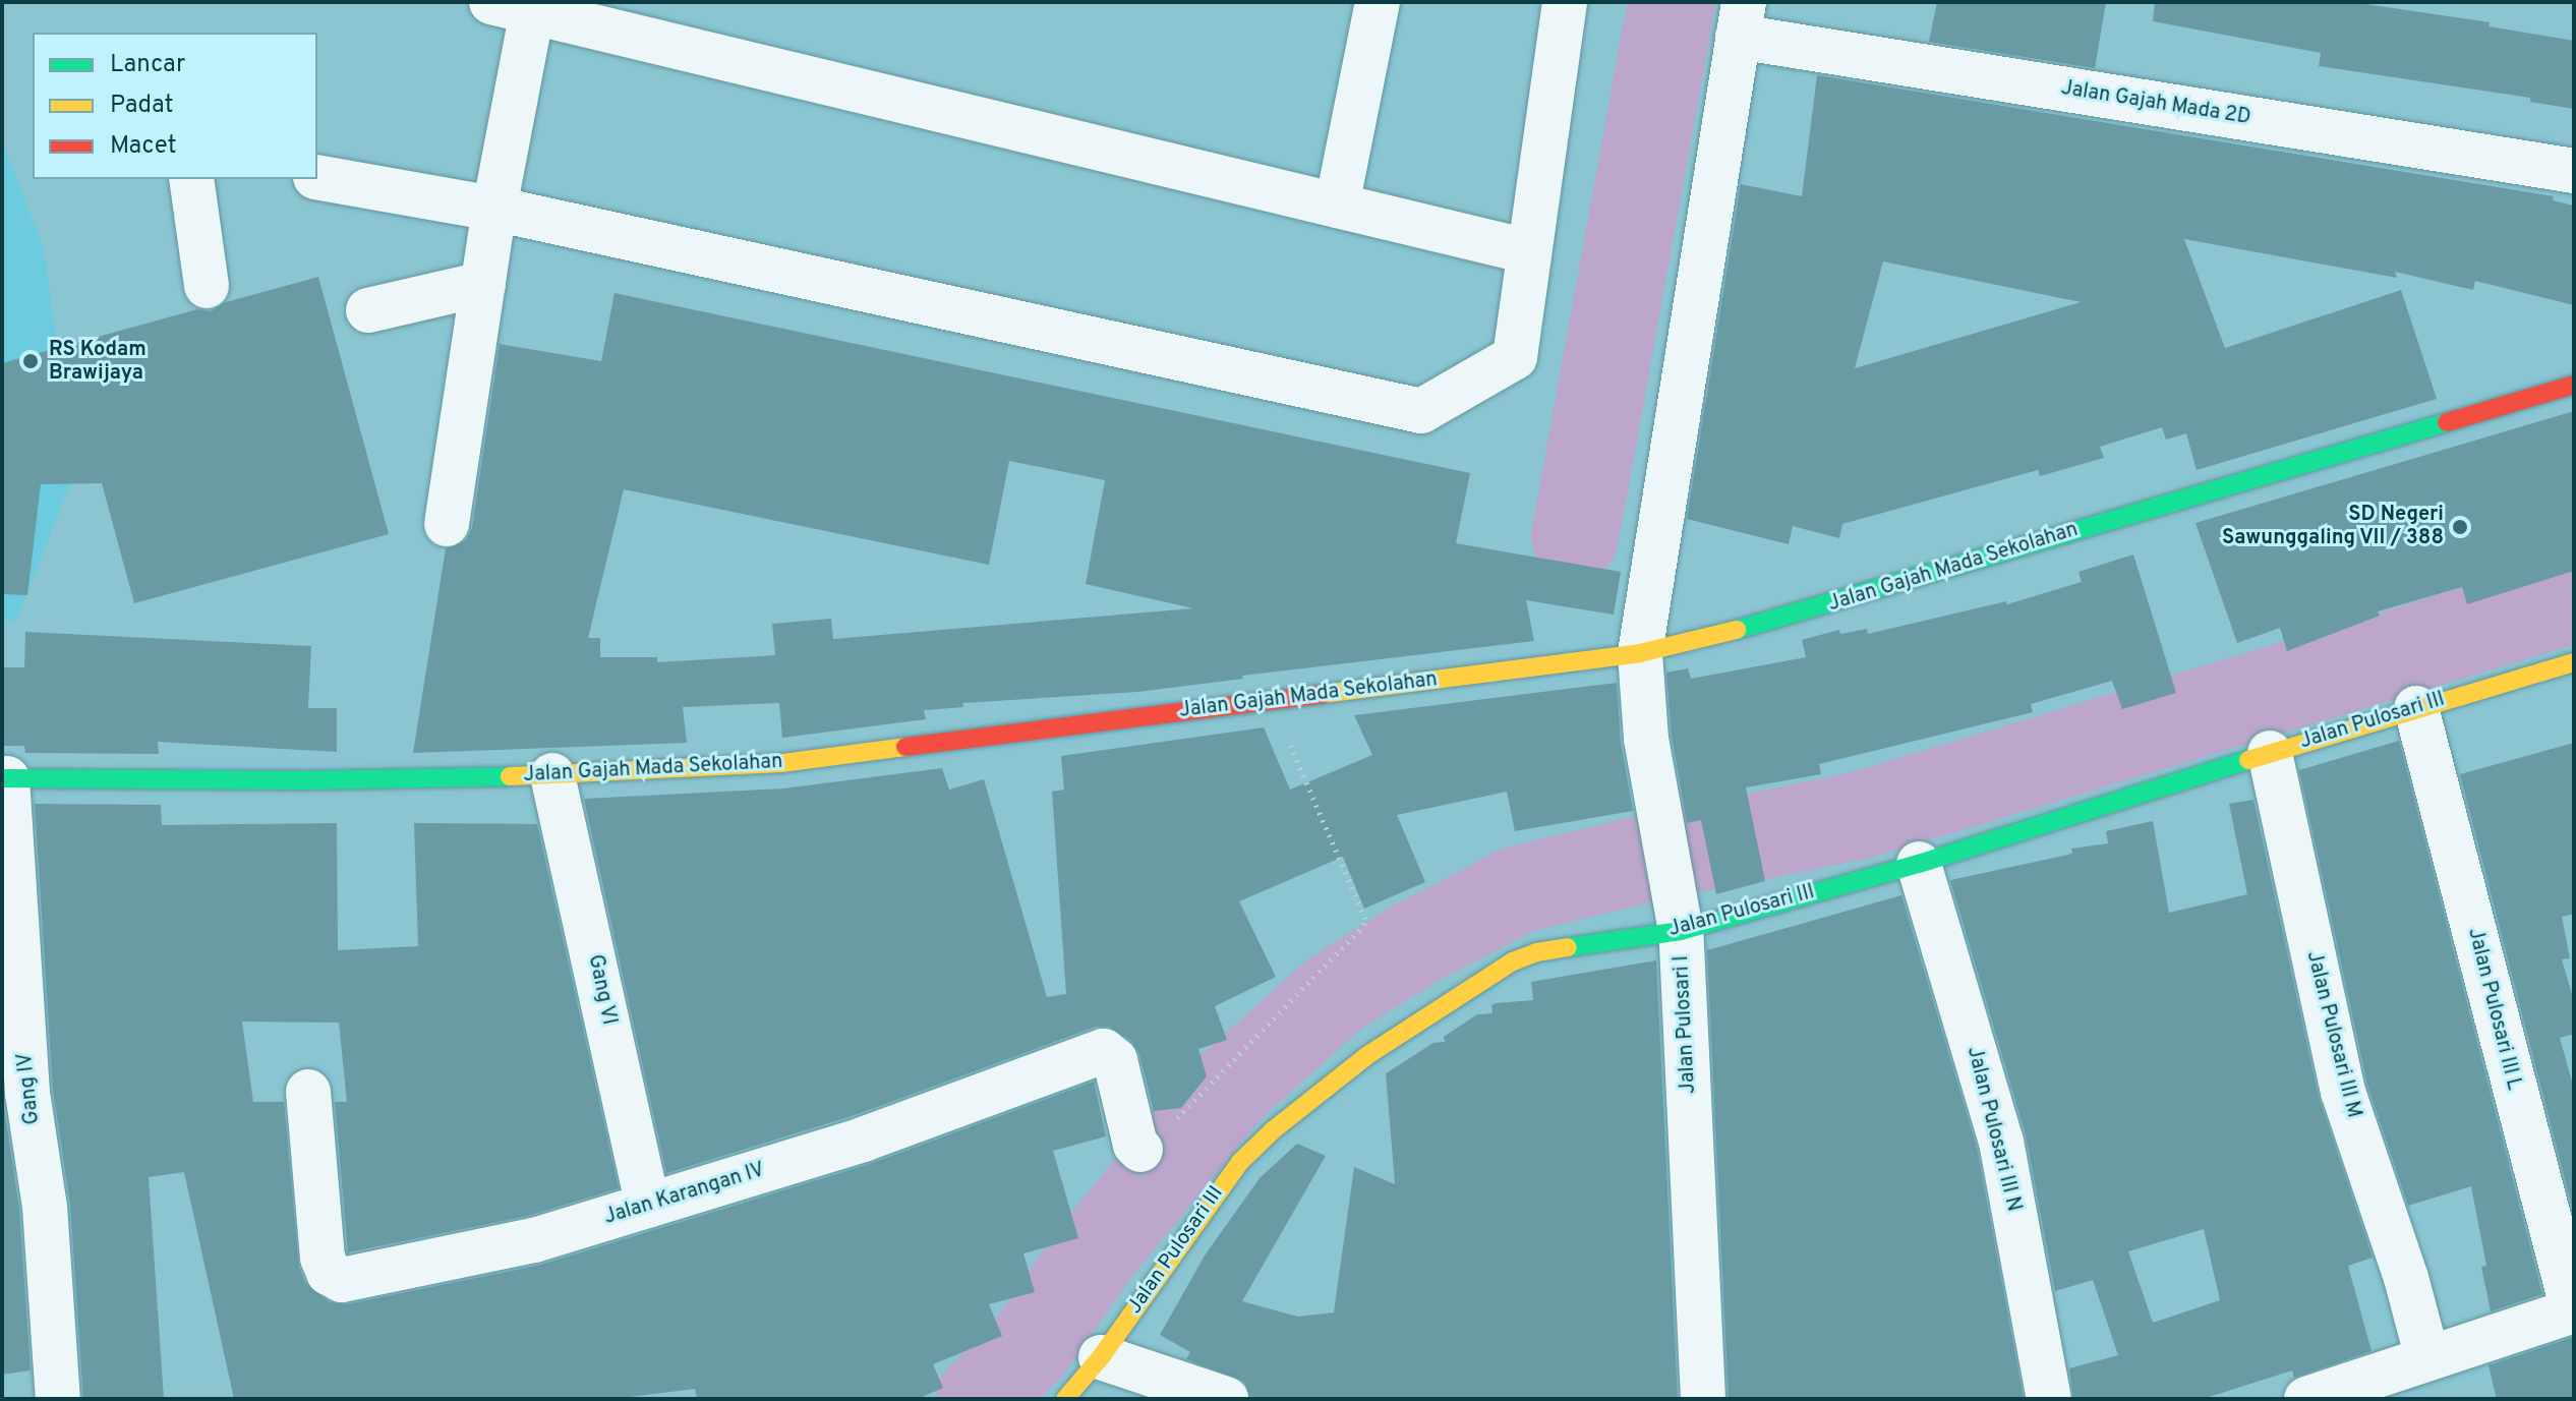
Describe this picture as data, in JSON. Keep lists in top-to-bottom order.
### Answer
{
  "streets": {
    "street": [
      "Jalan Gajah Mada 2D",
      "Jalan Gajah Mada Sekolahan",
      "Jalan Pulosari III",
      "Gang VI",
      "Jalan Pulosari III L",
      "Jalan Pulosari I",
      "Jalan Pulosari III M",
      "Gang IV",
      "Jalan Pulosari III N",
      "Jalan Karangan IV"
    ]
  },
  "crossings": [
    ["Jalan Gajah Mada 2D", "Jalan Pulosari I"],
    ["Jalan Gajah Mada Sekolahan", "Gang VI"],
    ["Jalan Gajah Mada Sekolahan", "Jalan Pulosari I"],
    ["Jalan Gajah Mada Sekolahan", "Gang IV"],
    ["Jalan Pulosari III", "Jalan Pulosari III L"],
    ["Jalan Pulosari III", "Jalan Pulosari I"],
    ["Jalan Pulosari III", "Jalan Pulosari III M"],
    ["Jalan Pulosari III", "Jalan Pulosari III N"],
    ["Gang VI", "Jalan Karangan IV"]
  ],
  "places": ["RS Kodam Brawijaya", "SD Negeri Sawunggaling VII / 388"],
  "legend": ["Lancar", "Padat", "Macet"]
}
